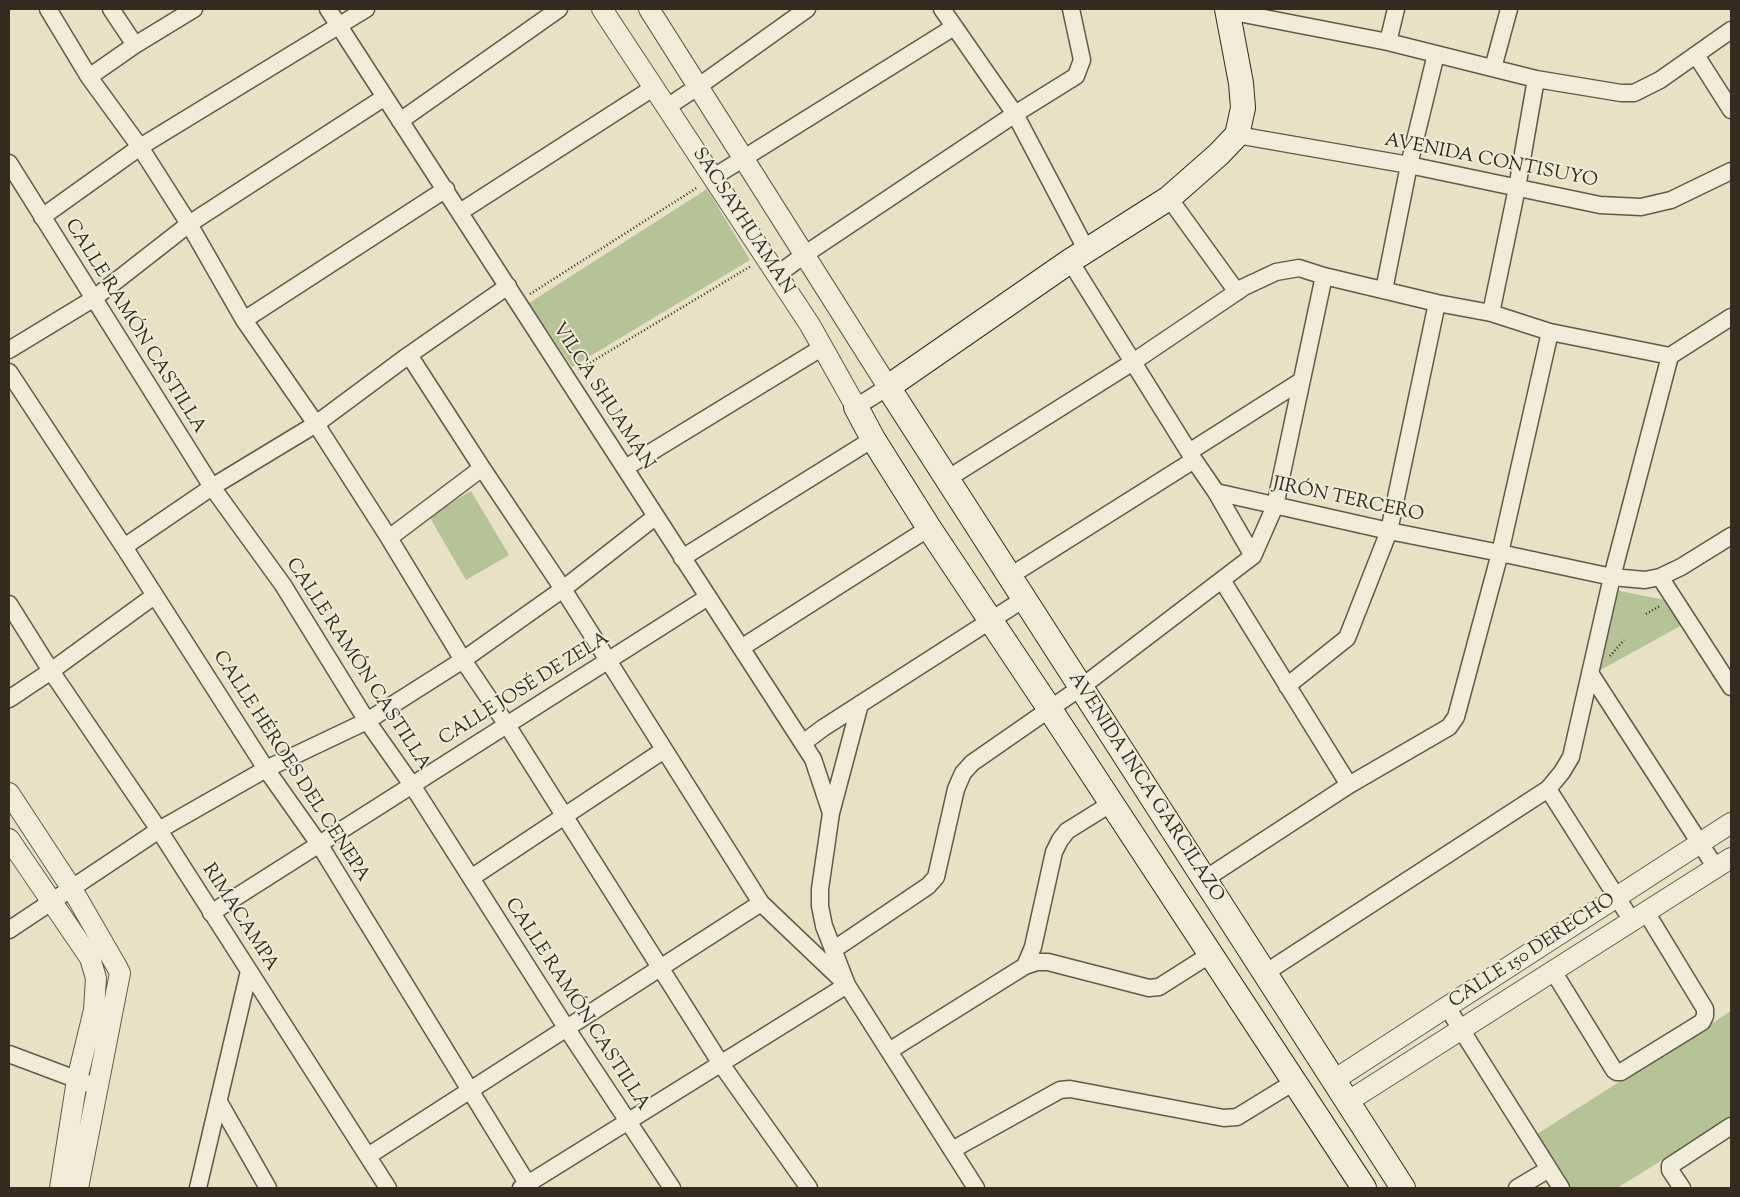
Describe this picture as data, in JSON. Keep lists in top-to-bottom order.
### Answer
{
  "streets": {
    "main road": ["AVENIDA INCA GARCILAZO"],
    "street": [
      "AVENIDA CONTISUYO",
      "SACSAYHUAMAN",
      "CALLE RAMÓN CASTILLA",
      "VILCA SHUAMAN",
      "JIRÓN TERCERO",
      "CALLE JOSÉ DE ZELA",
      "CALLE HÉROES DEL CENEPA",
      "RIMACAMPA",
      "CALLE 150 DERECHO"
    ]
  },
  "crossings": [
    ["SACSAYHUAMAN", "AVENIDA INCA GARCILAZO"],
    ["CALLE RAMÓN CASTILLA", "CALLE JOSÉ DE ZELA"],
    ["VILCA SHUAMAN", "CALLE JOSÉ DE ZELA"],
    ["CALLE JOSÉ DE ZELA", "CALLE HÉROES DEL CENEPA"],
    ["CALLE JOSÉ DE ZELA", "RIMACAMPA"],
    ["AVENIDA INCA GARCILAZO", "CALLE 150 DERECHO"]
  ]
}
